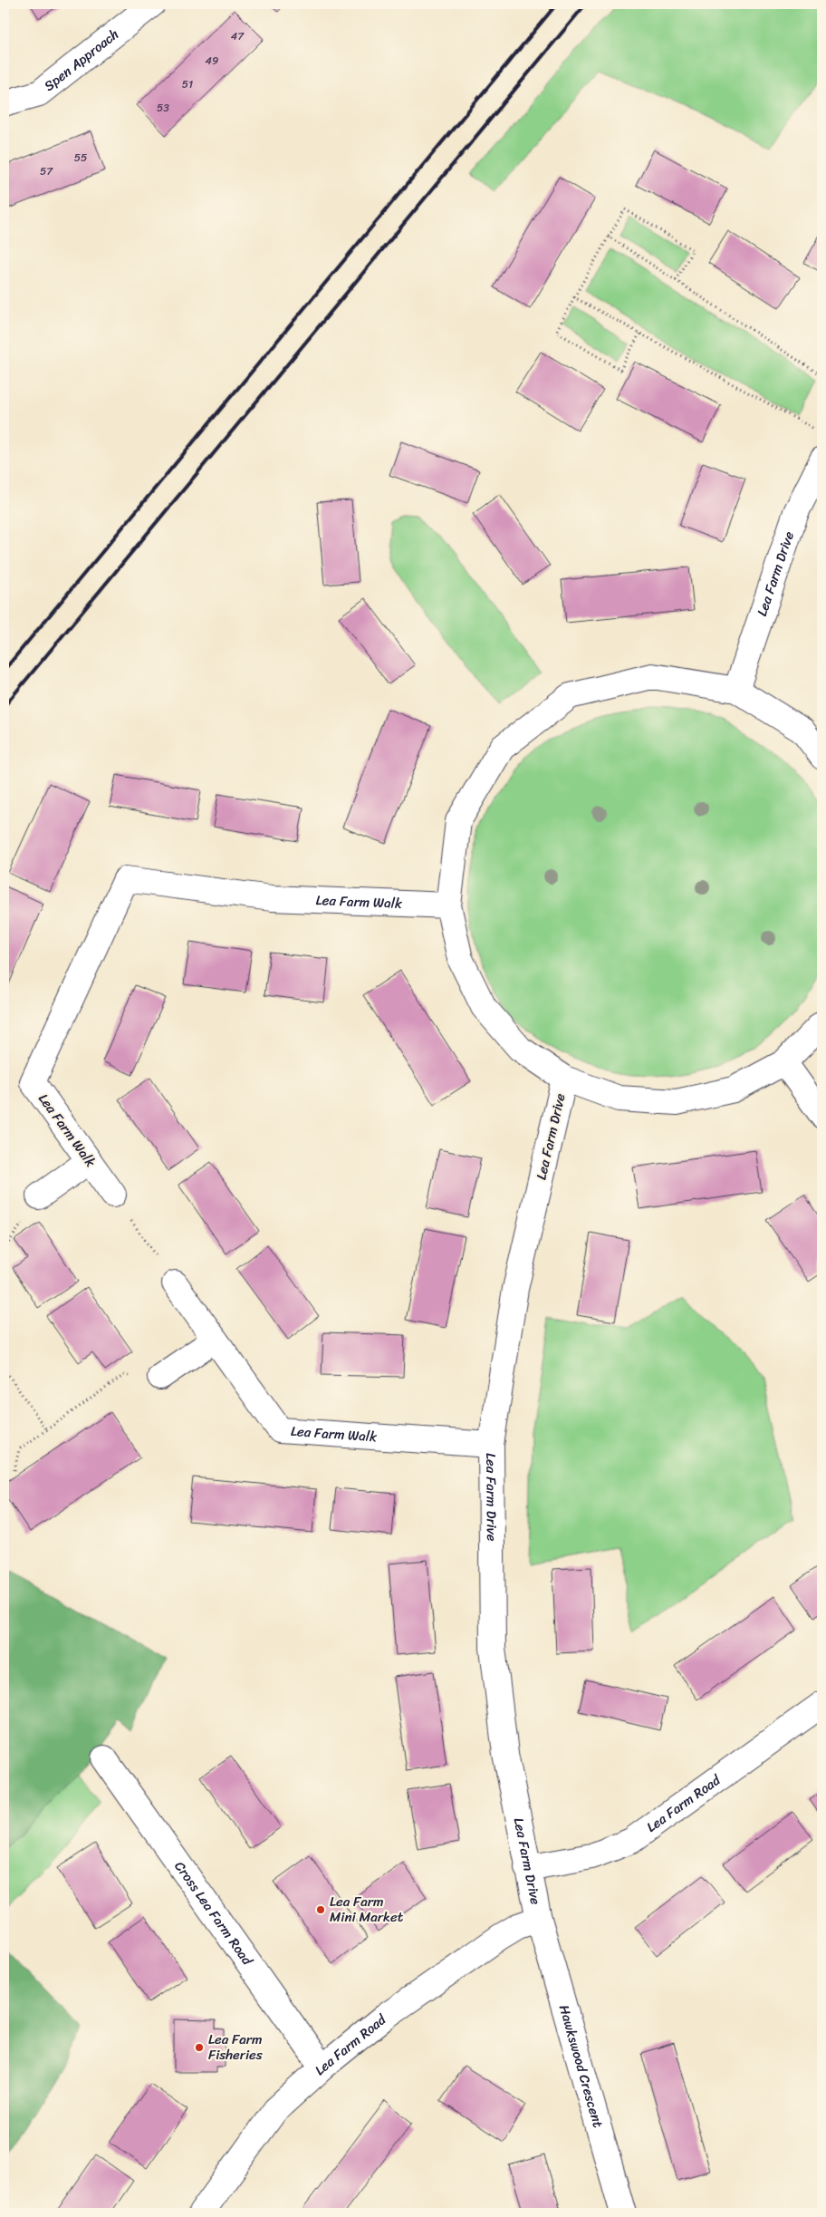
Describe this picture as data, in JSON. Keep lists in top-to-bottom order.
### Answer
{
  "streets": {
    "street": [
      "Spen Approach",
      "Lea Farm Drive",
      "Lea Farm Walk",
      "Lea Farm Road",
      "Cross Lea Farm Road",
      "Hawkswood Crescent"
    ]
  },
  "crossings": [
    ["Lea Farm Drive", "Lea Farm Walk"],
    ["Lea Farm Drive", "Lea Farm Road"],
    ["Lea Farm Drive", "Hawkswood Crescent"],
    ["Lea Farm Road", "Cross Lea Farm Road"],
    ["Lea Farm Road", "Hawkswood Crescent"]
  ],
  "places": ["Lea Farm Mini Market", "Lea Farm Fisheries"],
  "house_numbers": [
    "47",
    "49",
    "51",
    "53",
    "55",
    "57"
  ]
}
